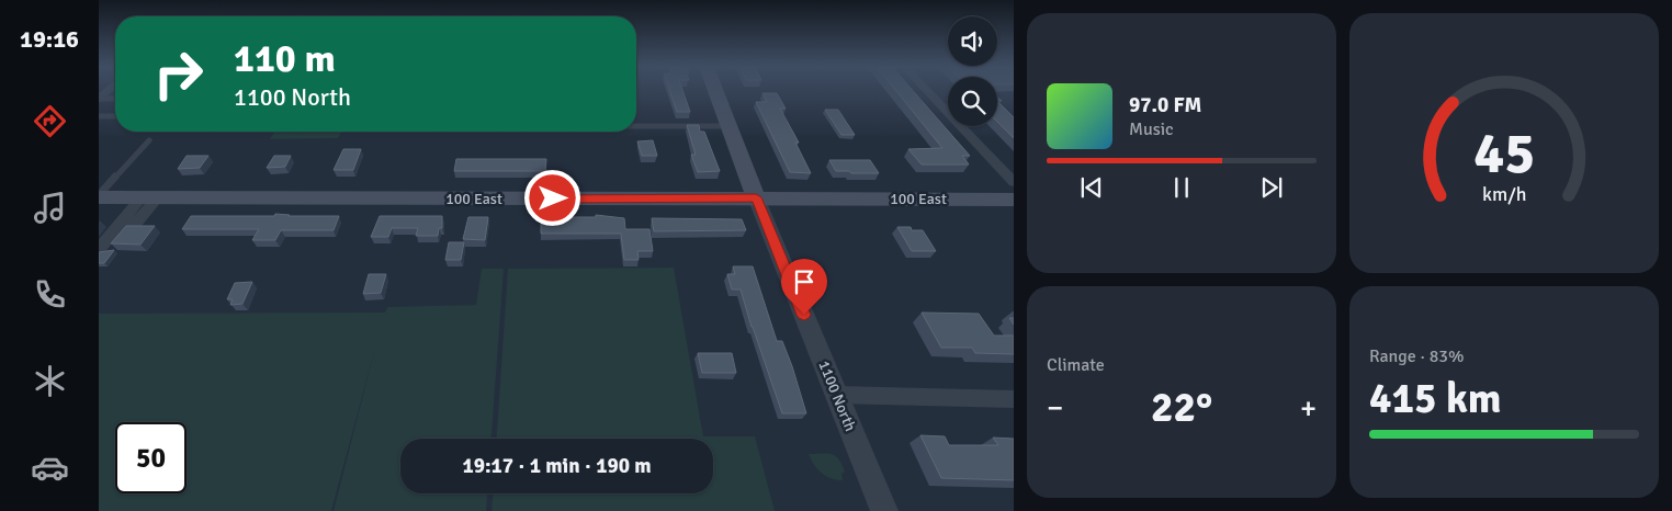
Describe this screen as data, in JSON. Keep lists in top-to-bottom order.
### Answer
{
  "streets": {
    "main road": ["100 East", "1100 North"]
  },
  "crossings": [
    ["100 East", "1100 North"]
  ],
  "page": {
    "tabs": "19:16",
    "turn": ["110 m", "1100 North"],
    "song": ["97.0 FM", "Music"],
    "tile": [
      "Climate",
      ["Range · 83%", "415 km"]
    ],
    "heat": ["−", "22°", "+"],
    "limit": "50",
    "trip": "19:17 · 1 min · 190 m",
    "gauge": ["45", "km/h"]
  }
}
